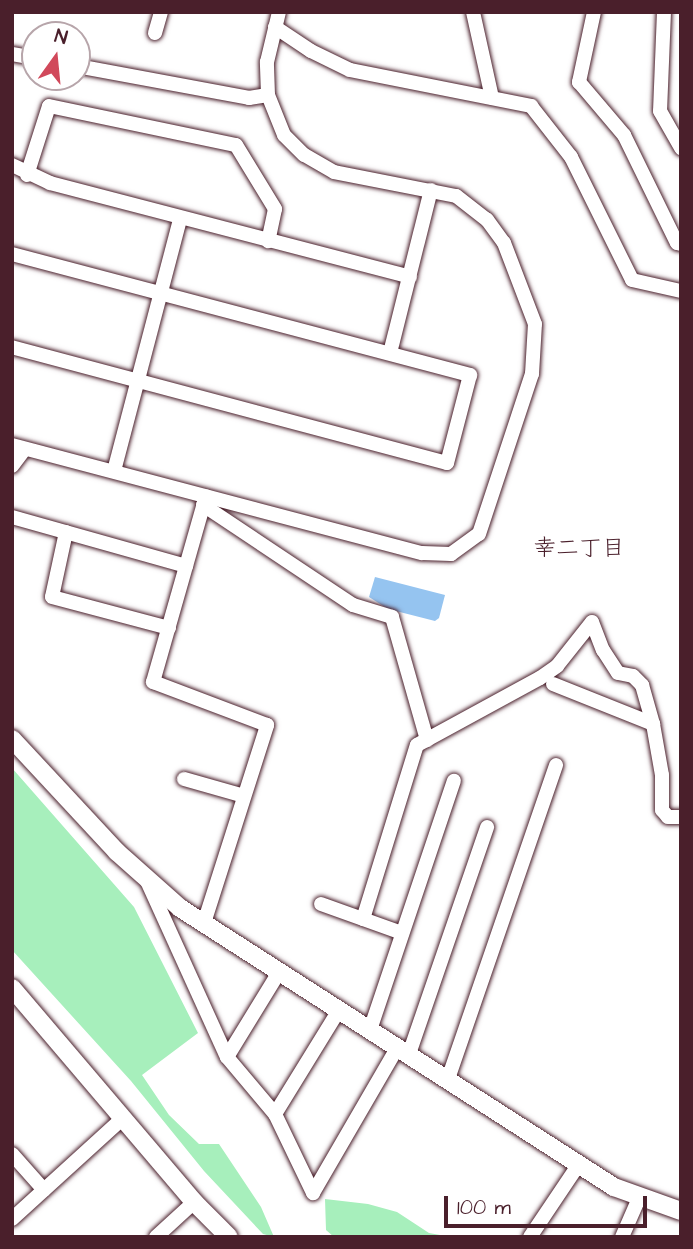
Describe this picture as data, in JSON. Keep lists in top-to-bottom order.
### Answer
{
  "districts": ["幸二丁目"],
  "scale_bar": "100 m",
  "north": "top"
}
